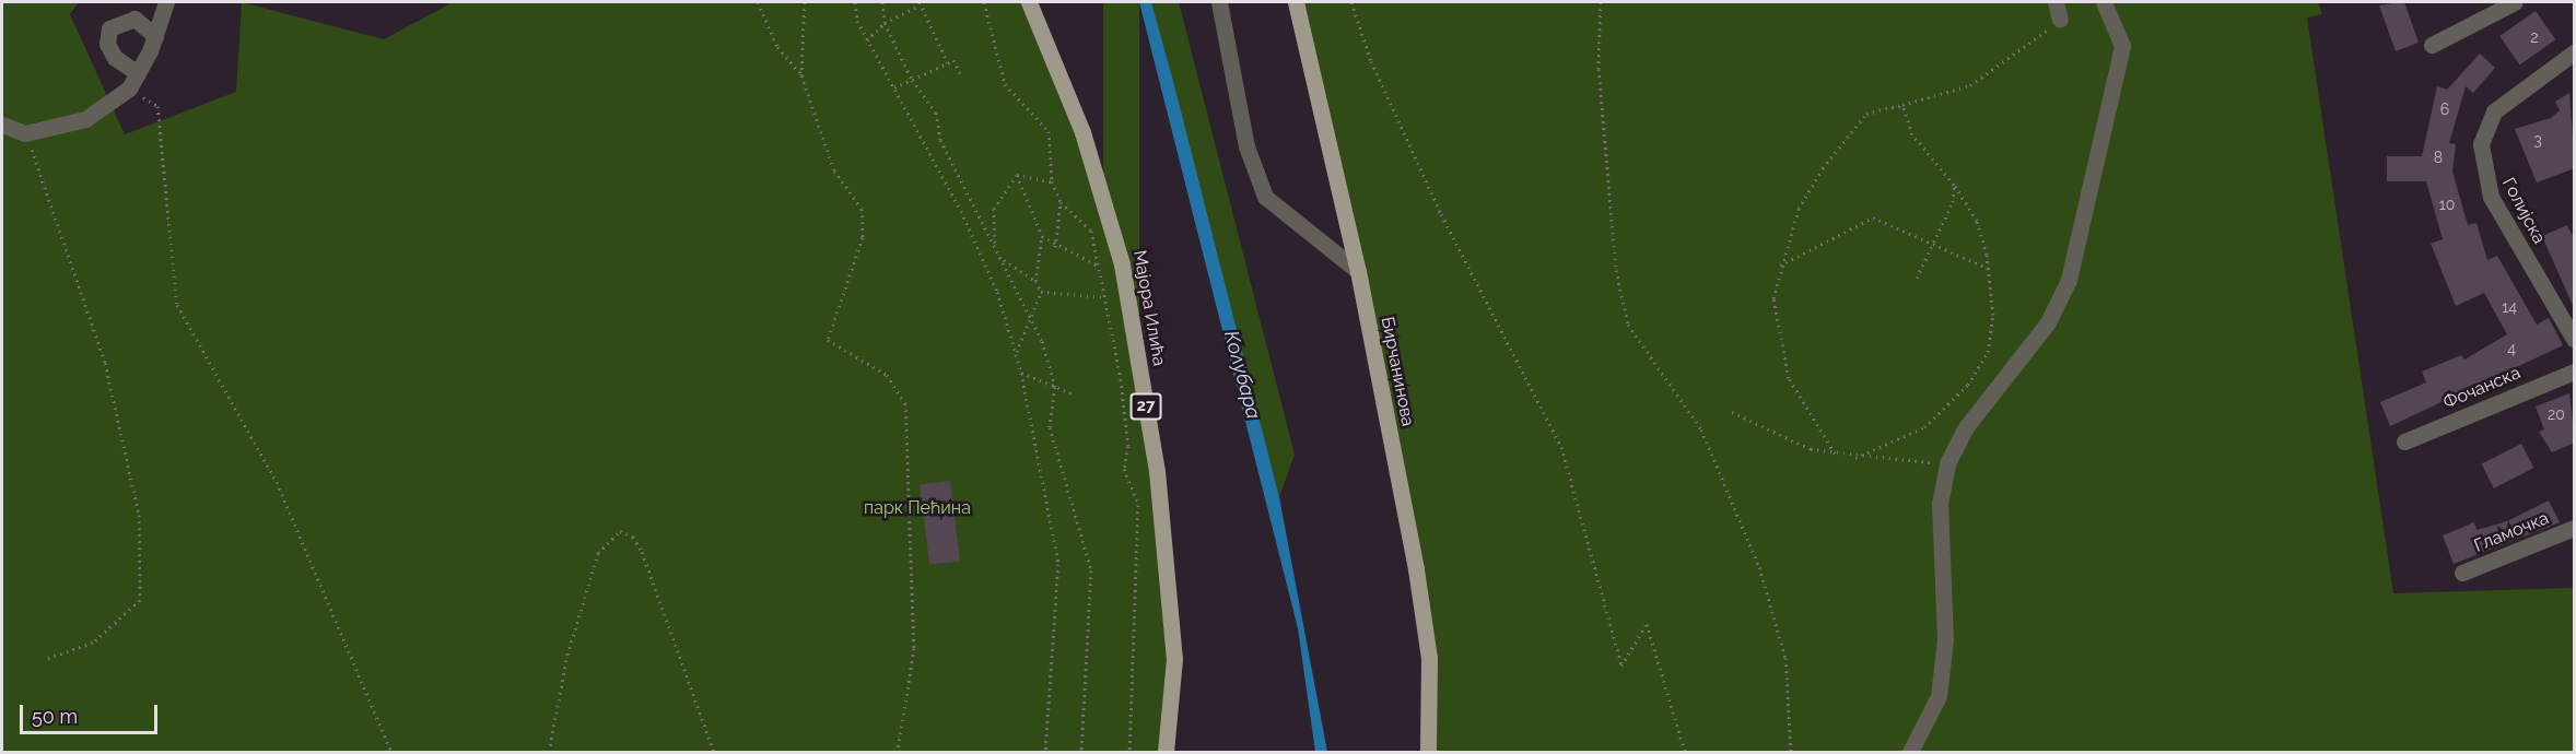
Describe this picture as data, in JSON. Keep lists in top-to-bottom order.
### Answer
{
  "streets": {
    "main road": ["Мајора Илића", "Бирчанинова", "27"],
    "street": ["Голијска", "Фочанска", "Гламочка"]
  },
  "water": ["Колубара"],
  "parks": ["парк Пећина"],
  "house_numbers": [
    "2",
    "6",
    "3",
    "8",
    "10",
    "14",
    "4",
    "20"
  ],
  "scale_bar": "50 m"
}
